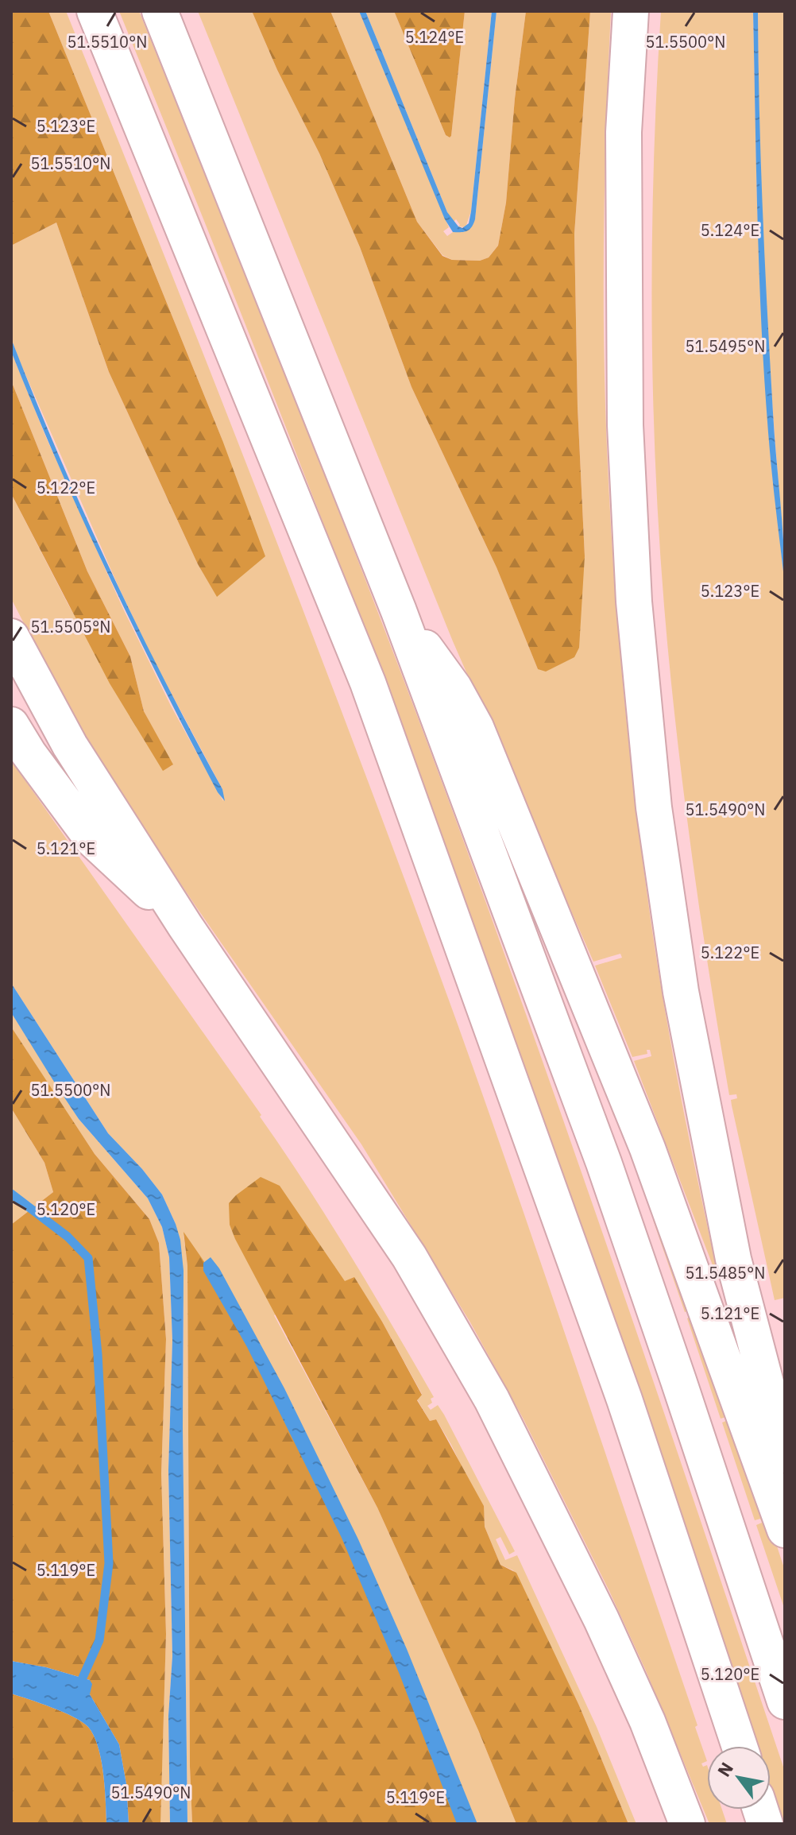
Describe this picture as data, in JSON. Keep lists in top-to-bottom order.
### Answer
{
  "north": "top left",
  "coordinates": [
    "5.124°E",
    "51.5510°N",
    "51.5500°N",
    "5.123°E",
    "51.5495°N",
    "5.122°E",
    "51.5505°N",
    "51.5490°N",
    "5.121°E",
    "5.120°E",
    "51.5485°N",
    "5.119°E"
  ]
}
